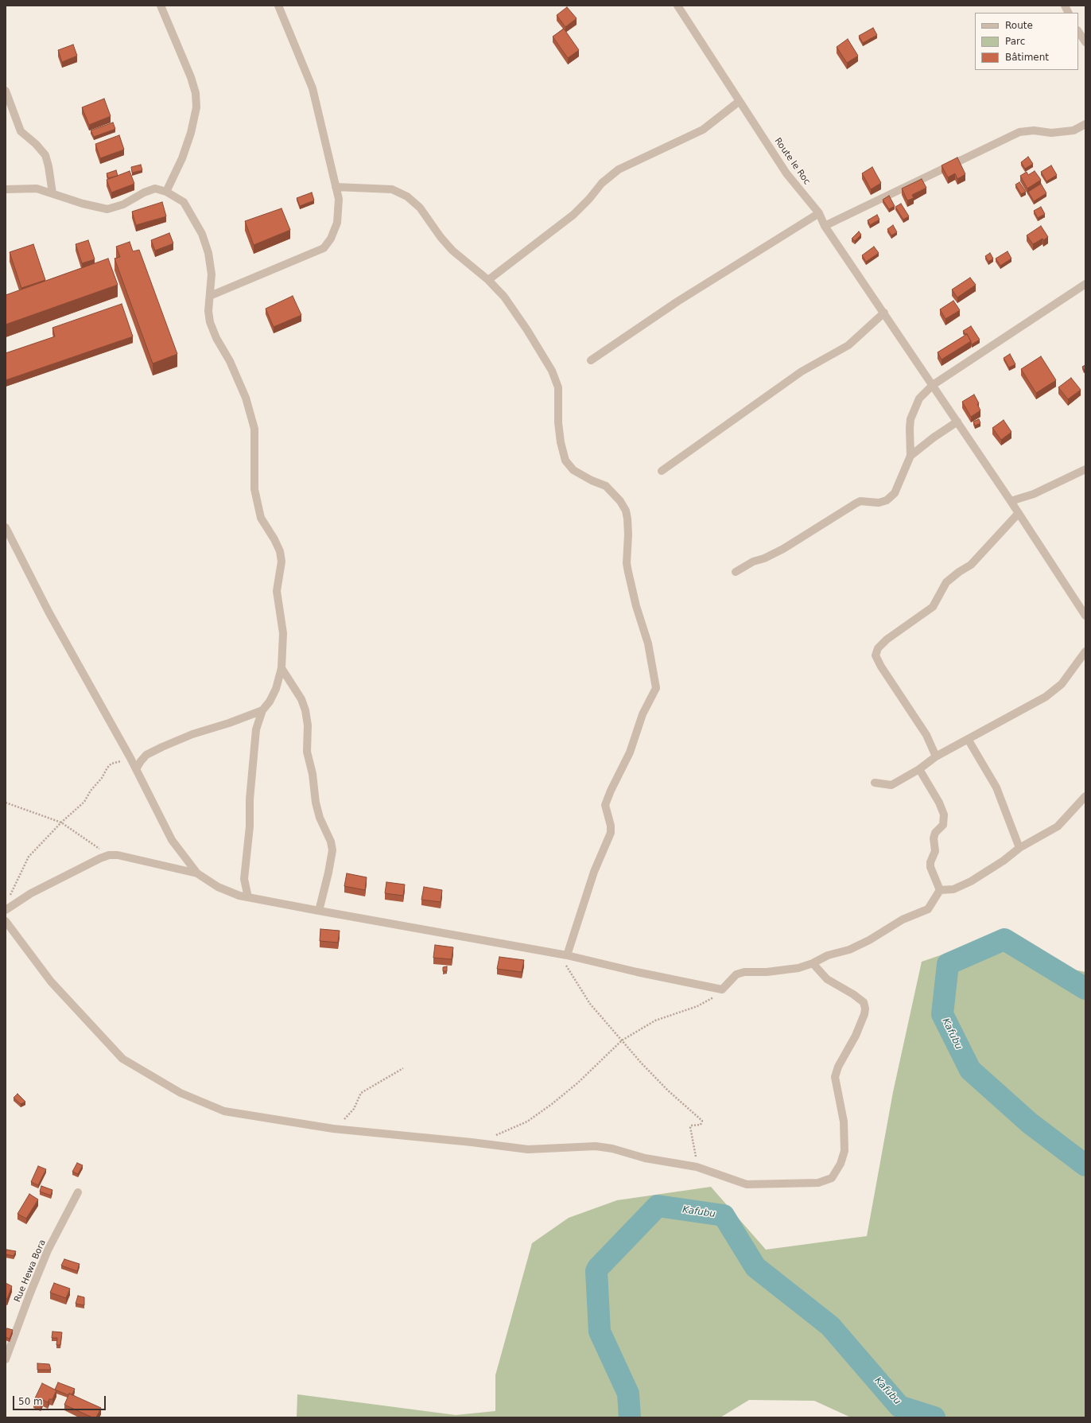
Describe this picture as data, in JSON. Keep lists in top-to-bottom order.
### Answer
{
  "streets": {
    "street": ["Route le Roc", "Rue Hewa Bora"]
  },
  "water": ["Kafubu"],
  "legend": ["Route", "Parc", "Bâtiment"],
  "scale_bar": "50 m"
}
